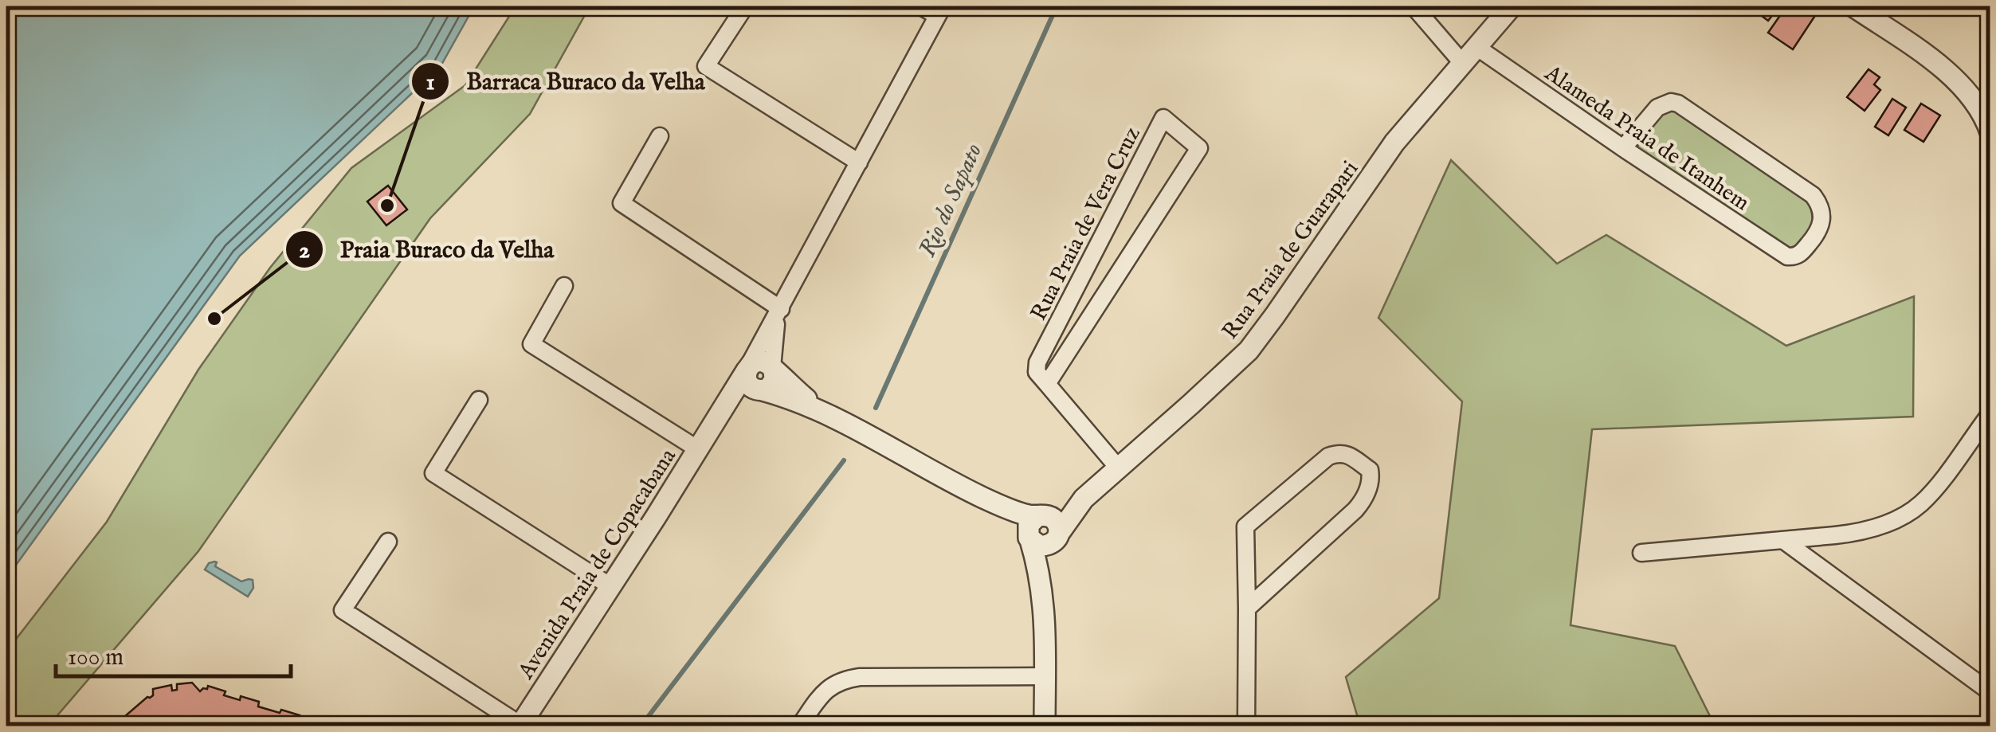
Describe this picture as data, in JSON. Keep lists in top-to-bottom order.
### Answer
{
  "streets": {
    "street": [
      "Alameda Praia de Itanhem",
      "Rua Praia de Vera Cruz",
      "Rua Praia de Guarapari",
      "Avenida Praia de Copacabana"
    ]
  },
  "crossings": [
    ["Alameda Praia de Itanhem", "Rua Praia de Guarapari"]
  ],
  "water": ["Rio do Sapato"],
  "places": ["Barraca Buraco da Velha", "Praia Buraco da Velha"],
  "scale_bar": "100 m"
}
